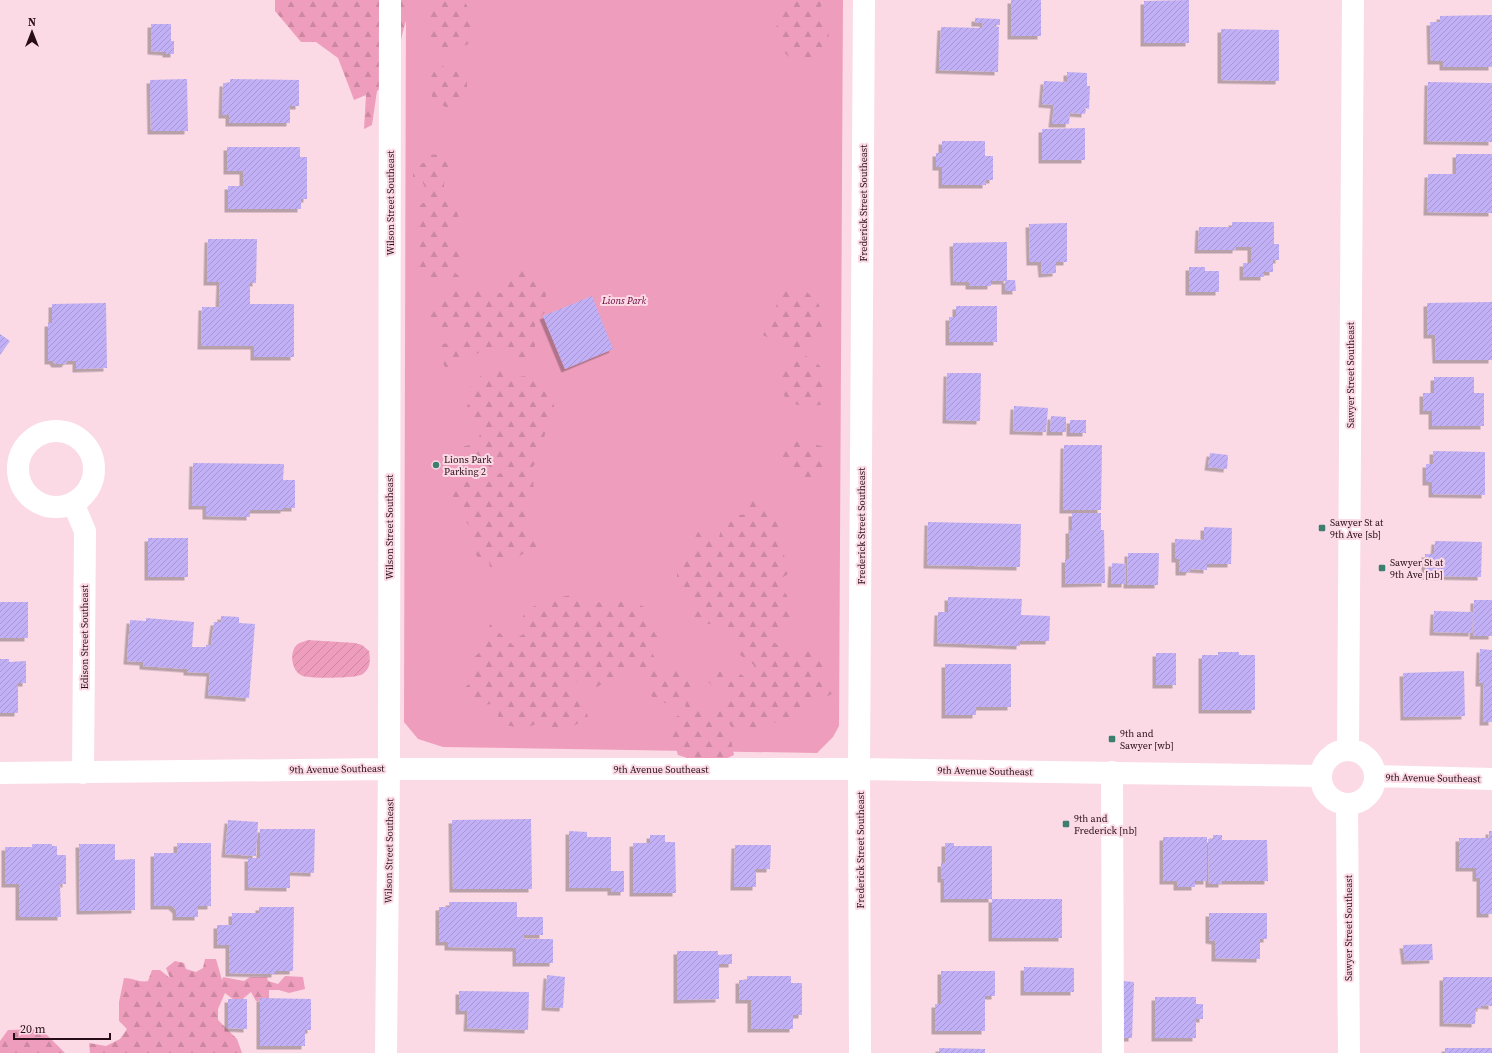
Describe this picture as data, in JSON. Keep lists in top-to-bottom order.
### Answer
{
  "streets": {
    "street": [
      "Wilson Street Southeast",
      "Frederick Street Southeast",
      "Sawyer Street Southeast",
      "Edison Street Southeast",
      "9th Avenue Southeast"
    ]
  },
  "crossings": [
    ["Wilson Street Southeast", "9th Avenue Southeast"],
    ["Frederick Street Southeast", "9th Avenue Southeast"],
    ["Sawyer Street Southeast", "9th Avenue Southeast"],
    ["Edison Street Southeast", "9th Avenue Southeast"]
  ],
  "parks": ["Lions Park"],
  "places": {
    "other": ["Lions Park Parking 2"],
    "transit": [
      "Sawyer St at 9th Ave [sb]",
      "Sawyer St at 9th Ave [nb]",
      "9th and Sawyer [wb]",
      "9th and Frederick [nb]"
    ]
  },
  "scale_bar": "20 m",
  "north": "top"
}
